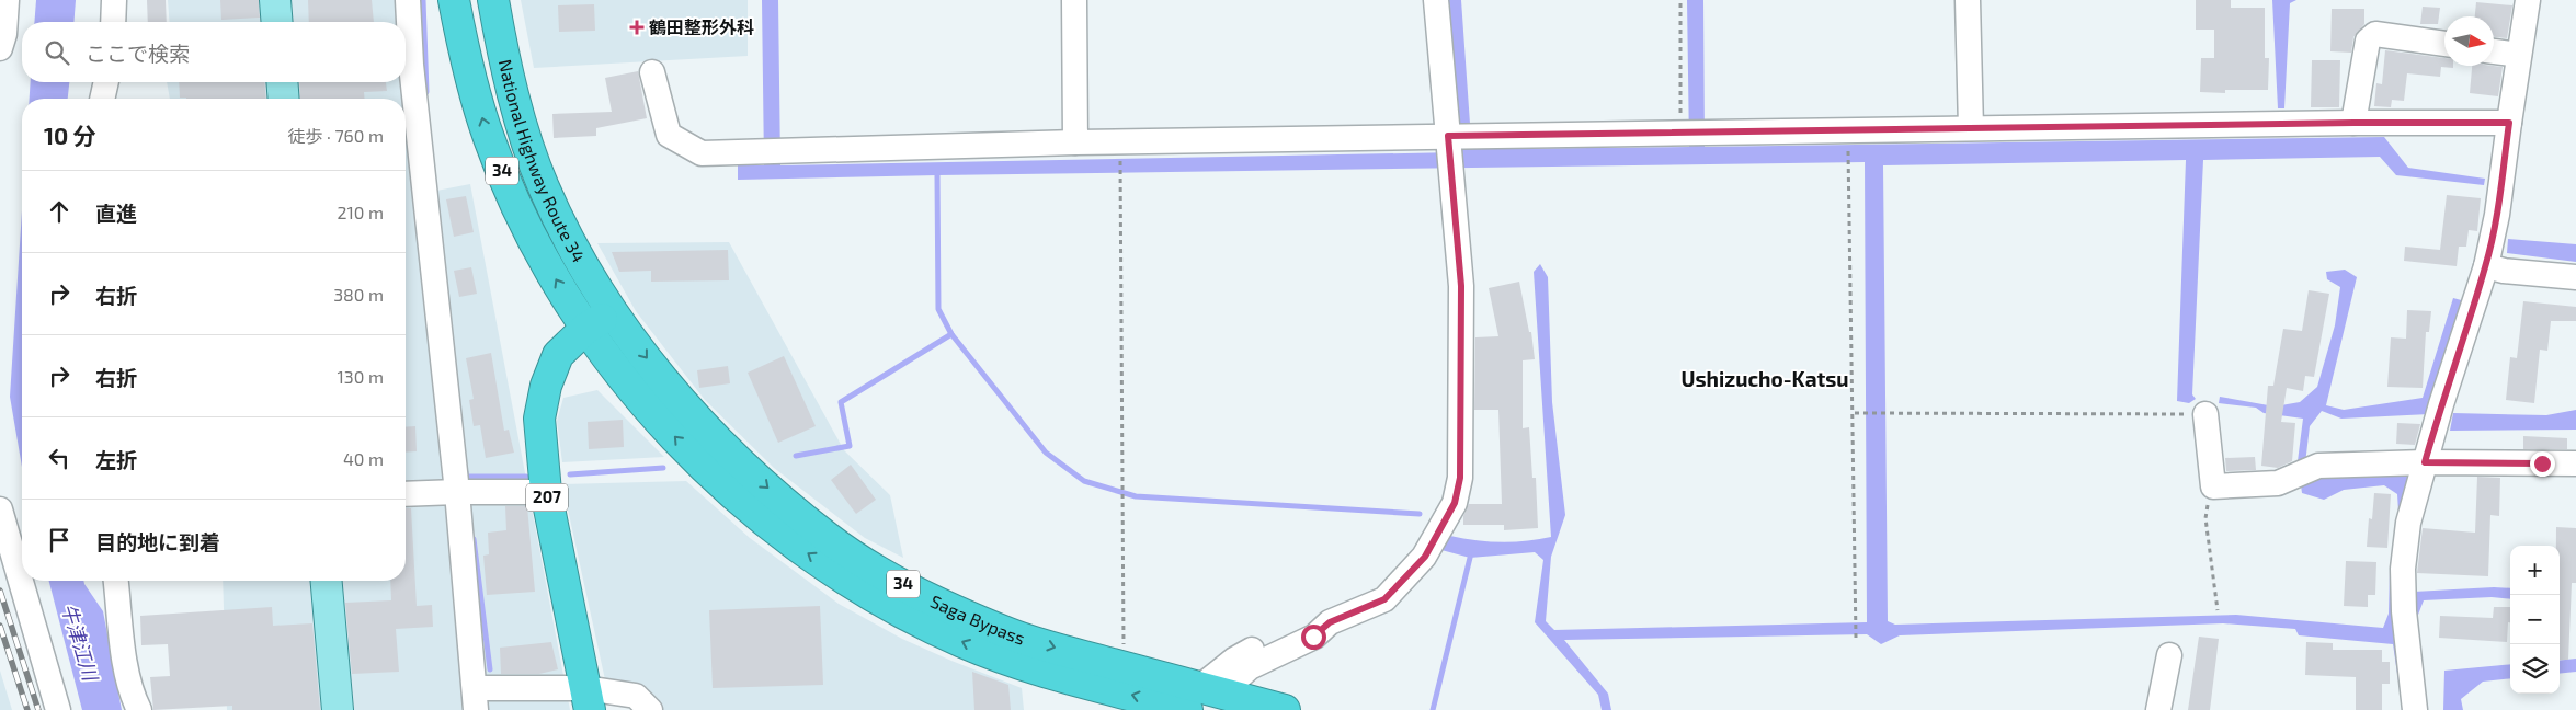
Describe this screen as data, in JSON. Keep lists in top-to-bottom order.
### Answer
{
  "streets": {
    "highway": [
      "National Highway Route 34",
      "34",
      "207",
      "Saga Bypass"
    ]
  },
  "crossings": [
    ["National Highway Route 34", "207"],
    ["National Highway Route 34", "Saga Bypass"],
    ["207", "Saga Bypass"]
  ],
  "districts": ["Ushizucho-Katsu"],
  "water": ["牛津江川"],
  "places": {
    "health": ["鶴田整形外科"]
  },
  "north": "right",
  "page": {
    "search": "ここで検索",
    "heading": ["10 分", "徒歩 · 760 m"],
    "list": [
      ["直進", "210 m"],
      ["右折", "380 m"],
      ["右折", "130 m"],
      ["左折", "40 m"],
      "目的地に到着"
    ],
    "map_buttons": ["+", "−"]
  }
}
